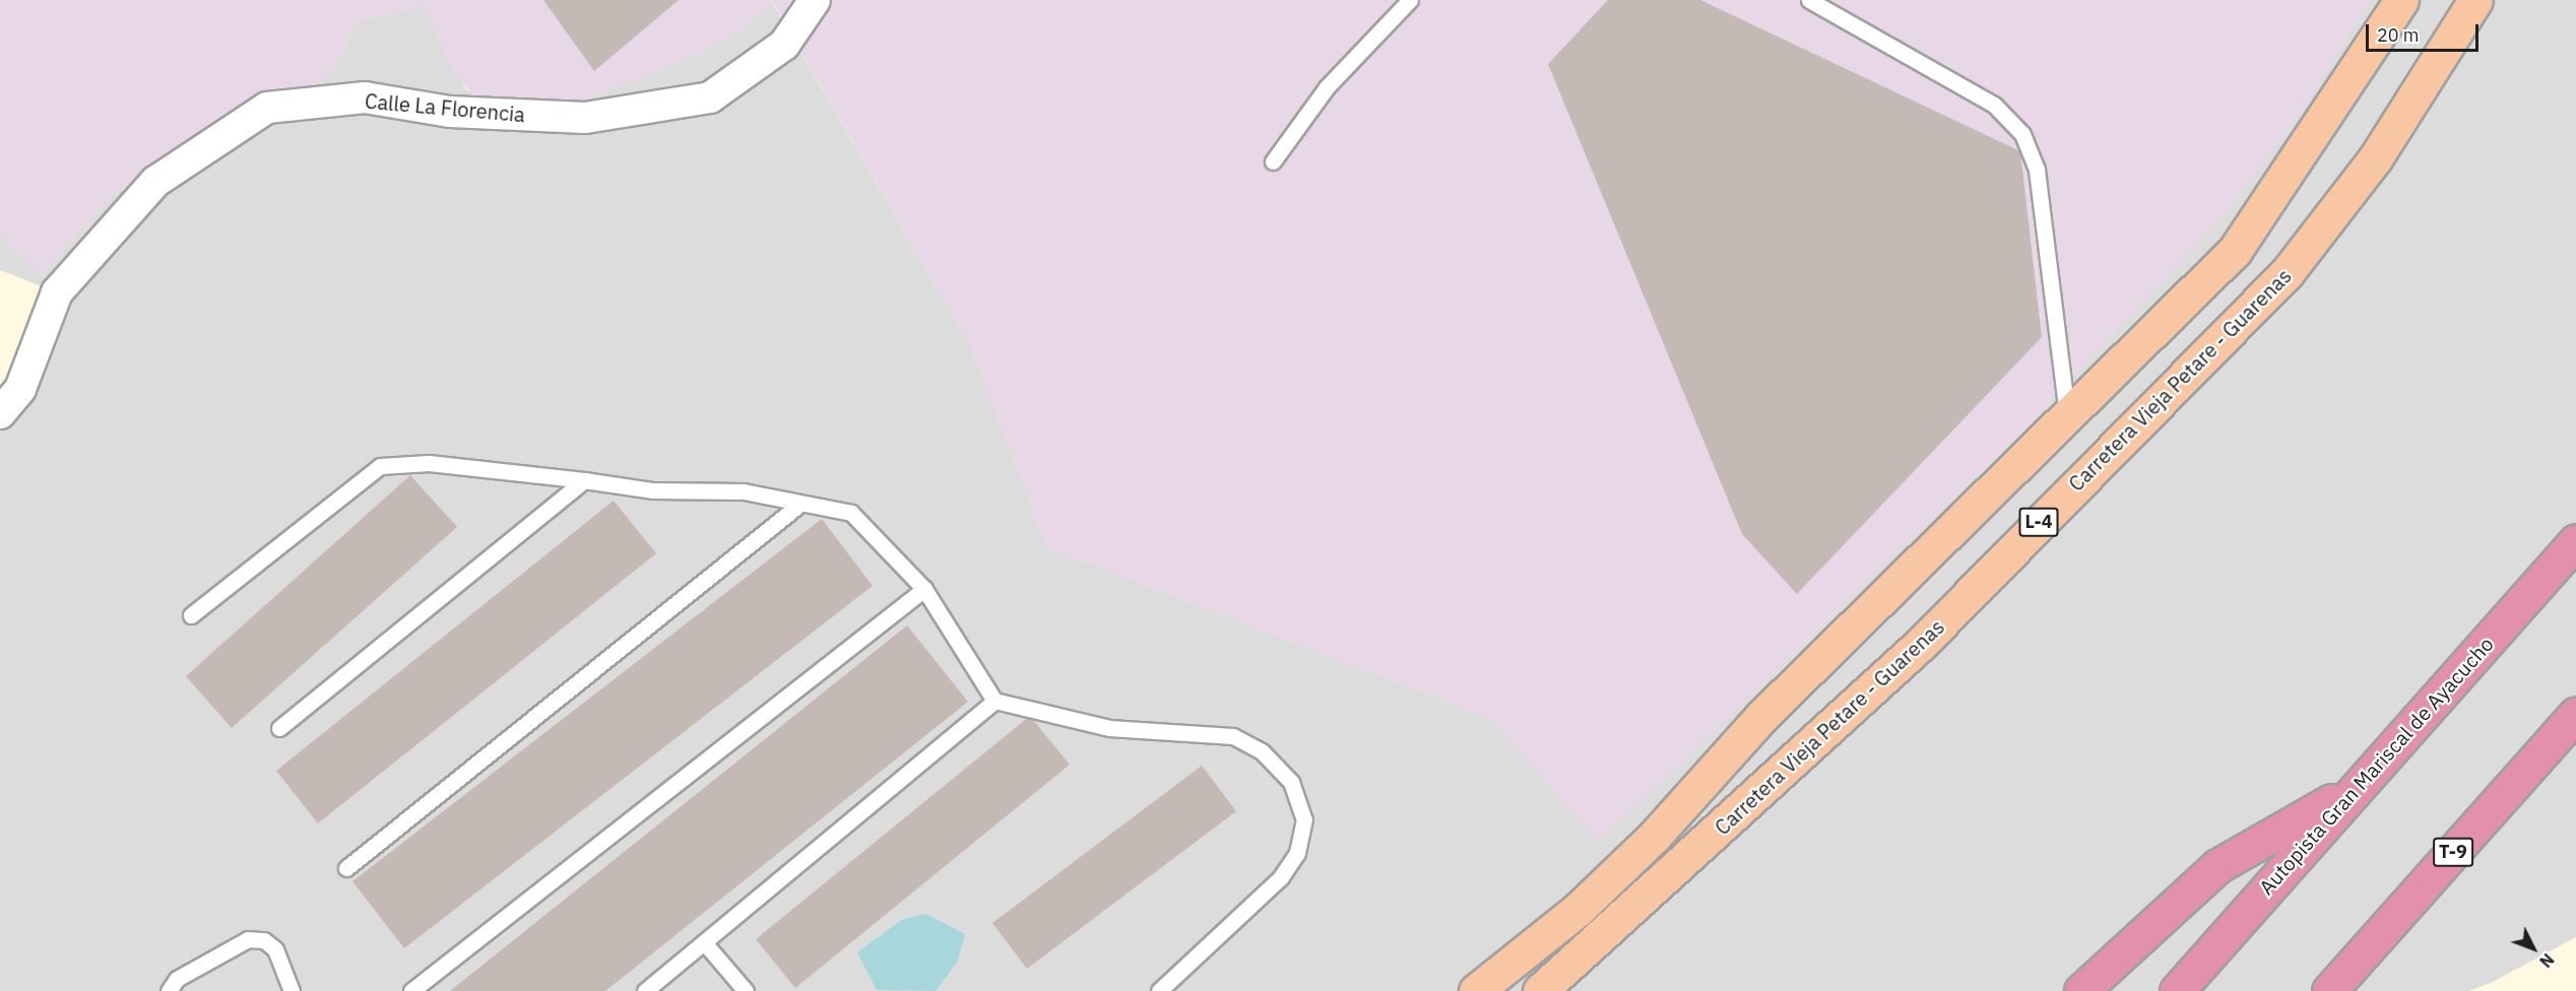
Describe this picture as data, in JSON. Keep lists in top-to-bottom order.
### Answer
{
  "streets": {
    "highway": ["Autopista Gran Mariscal de Ayacucho", "T-9"],
    "main road": ["Carretera Vieja Petare - Guarenas", "L-4"],
    "street": ["Calle La Florencia"]
  },
  "scale_bar": "20 m",
  "north": "bottom right"
}
